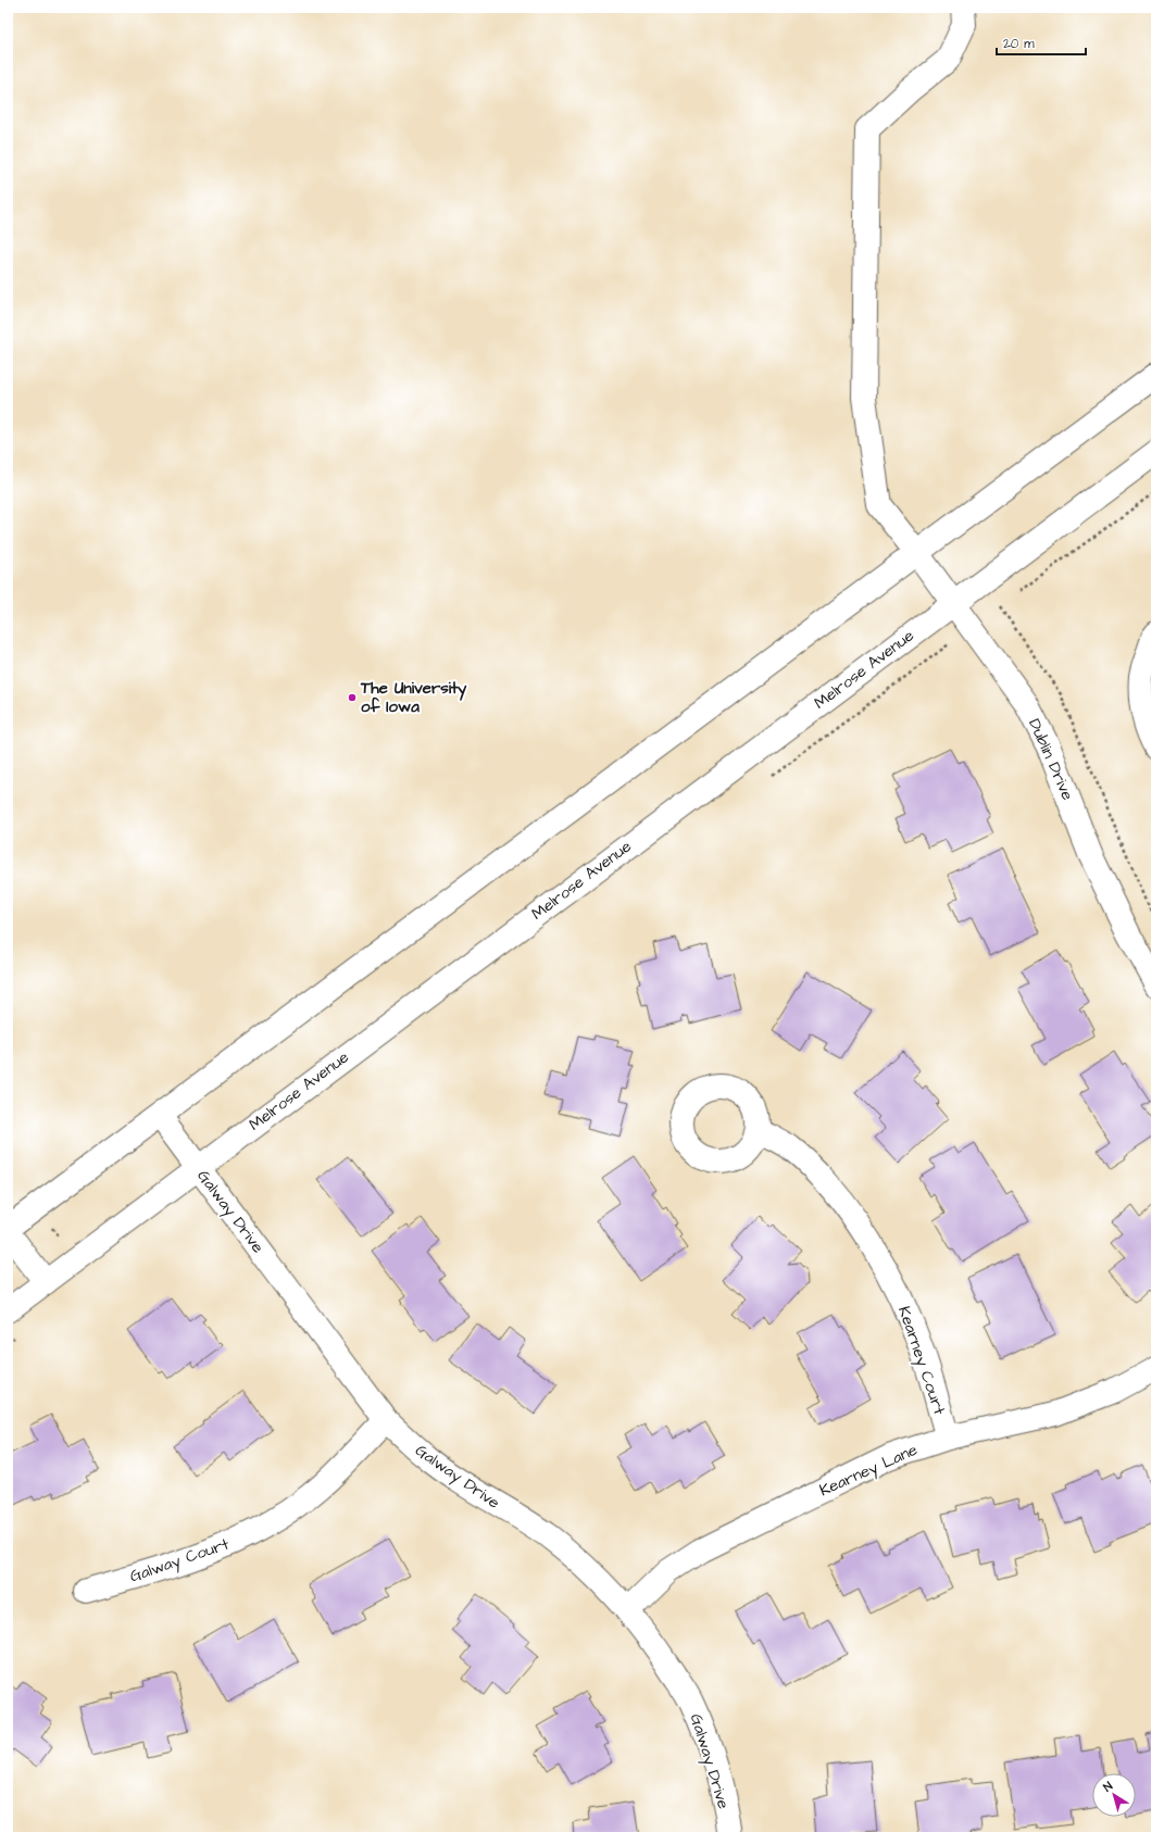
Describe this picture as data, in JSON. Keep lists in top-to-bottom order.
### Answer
{
  "streets": {
    "main road": [
      "Melrose Avenue",
      "Dublin Drive",
      "Galway Drive",
      "Kearney Court",
      "Kearney Lane",
      "Galway Court"
    ]
  },
  "crossings": [
    ["Melrose Avenue", "Dublin Drive"],
    ["Melrose Avenue", "Galway Drive"],
    ["Galway Drive", "Kearney Lane"],
    ["Galway Drive", "Galway Court"],
    ["Kearney Court", "Kearney Lane"]
  ],
  "places": ["The University of Iowa"],
  "scale_bar": "20 m",
  "north": "top left"
}
